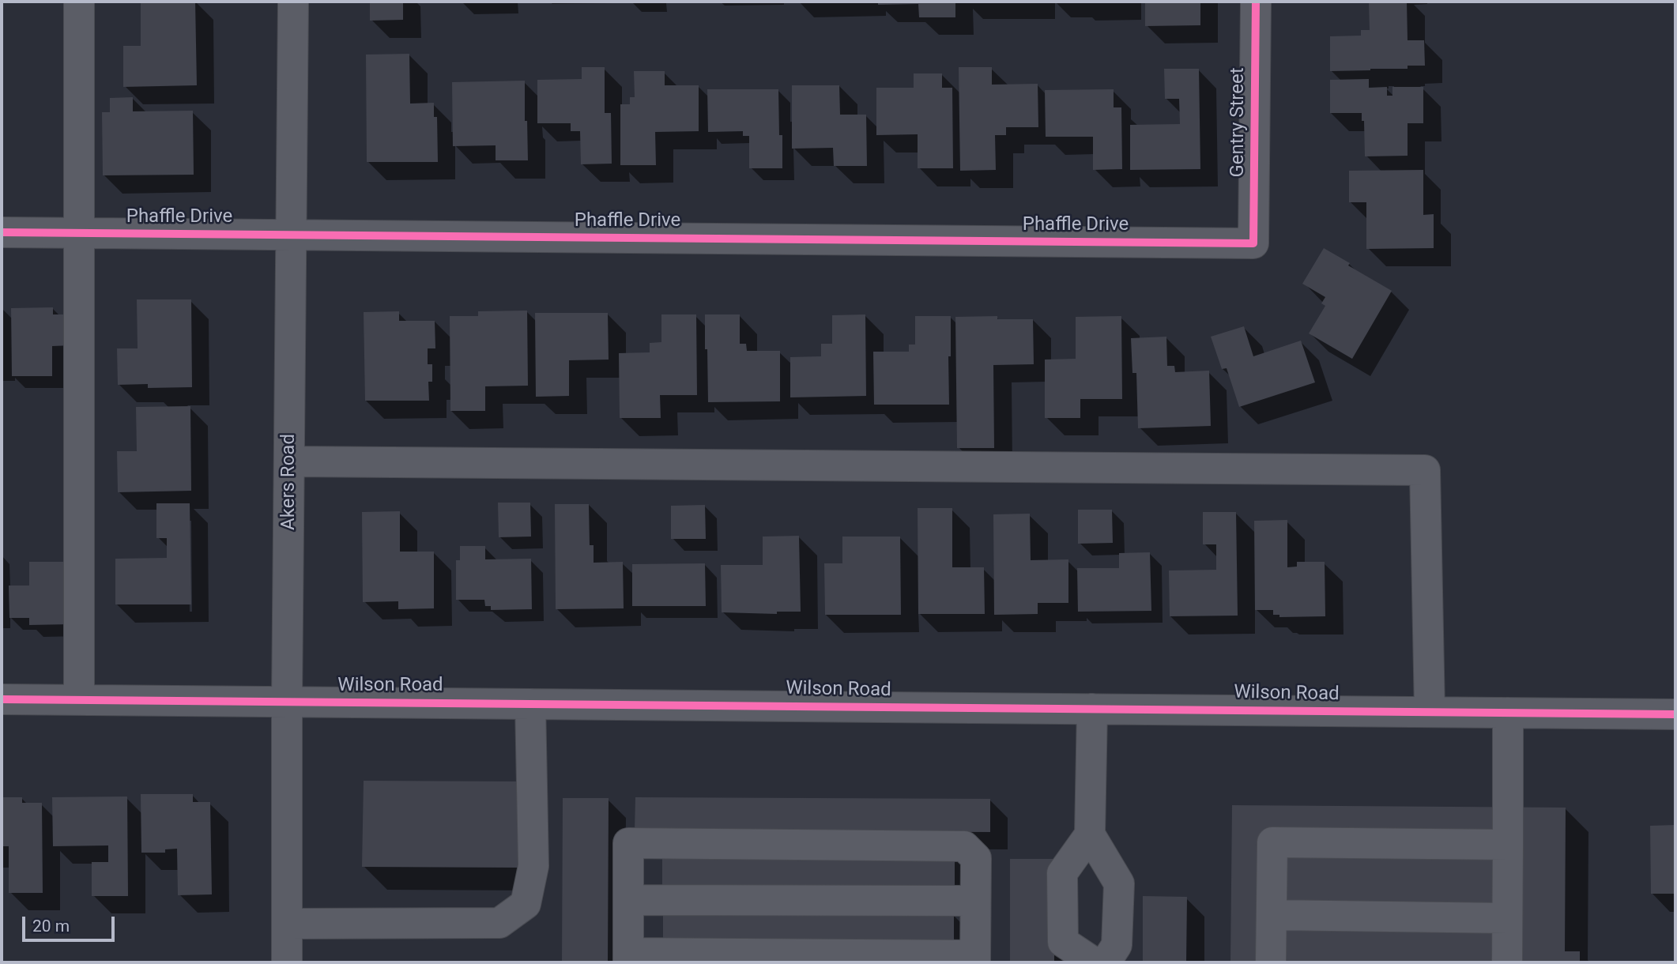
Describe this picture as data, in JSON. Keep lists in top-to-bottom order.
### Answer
{
  "streets": {
    "street": [
      "Gentry Street",
      "Phaffle Drive",
      "Akers Road",
      "Wilson Road"
    ]
  },
  "crossings": [
    ["Gentry Street", "Phaffle Drive"],
    ["Phaffle Drive", "Akers Road"],
    ["Akers Road", "Wilson Road"]
  ],
  "scale_bar": "20 m"
}
